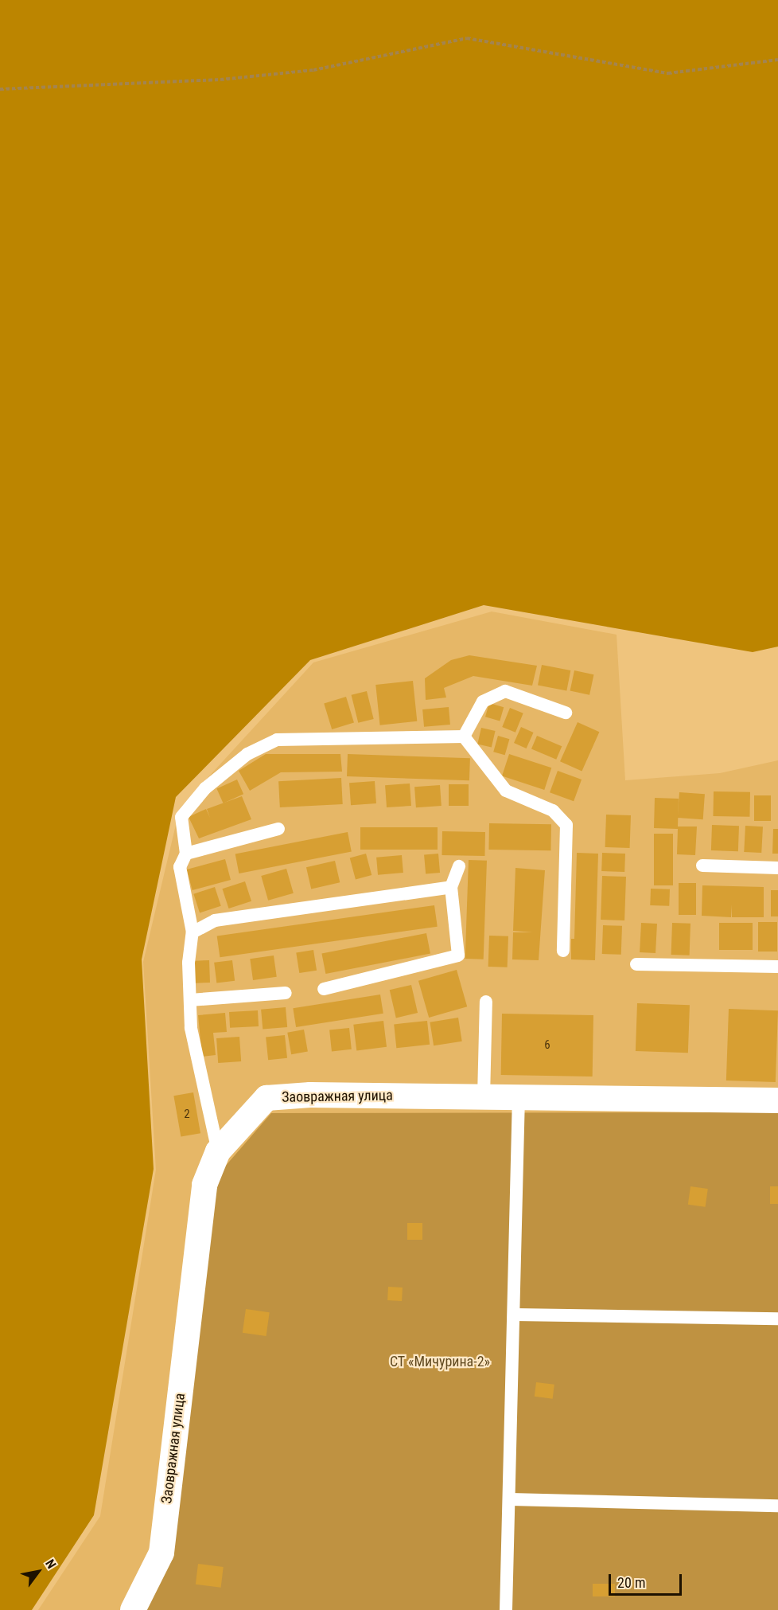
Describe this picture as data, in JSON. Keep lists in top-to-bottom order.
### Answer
{
  "streets": {
    "street": ["Заовражная улица"]
  },
  "parks": ["СТ «Мичурина-2»"],
  "house_numbers": ["6", "2"],
  "scale_bar": "20 m",
  "north": "top right"
}
